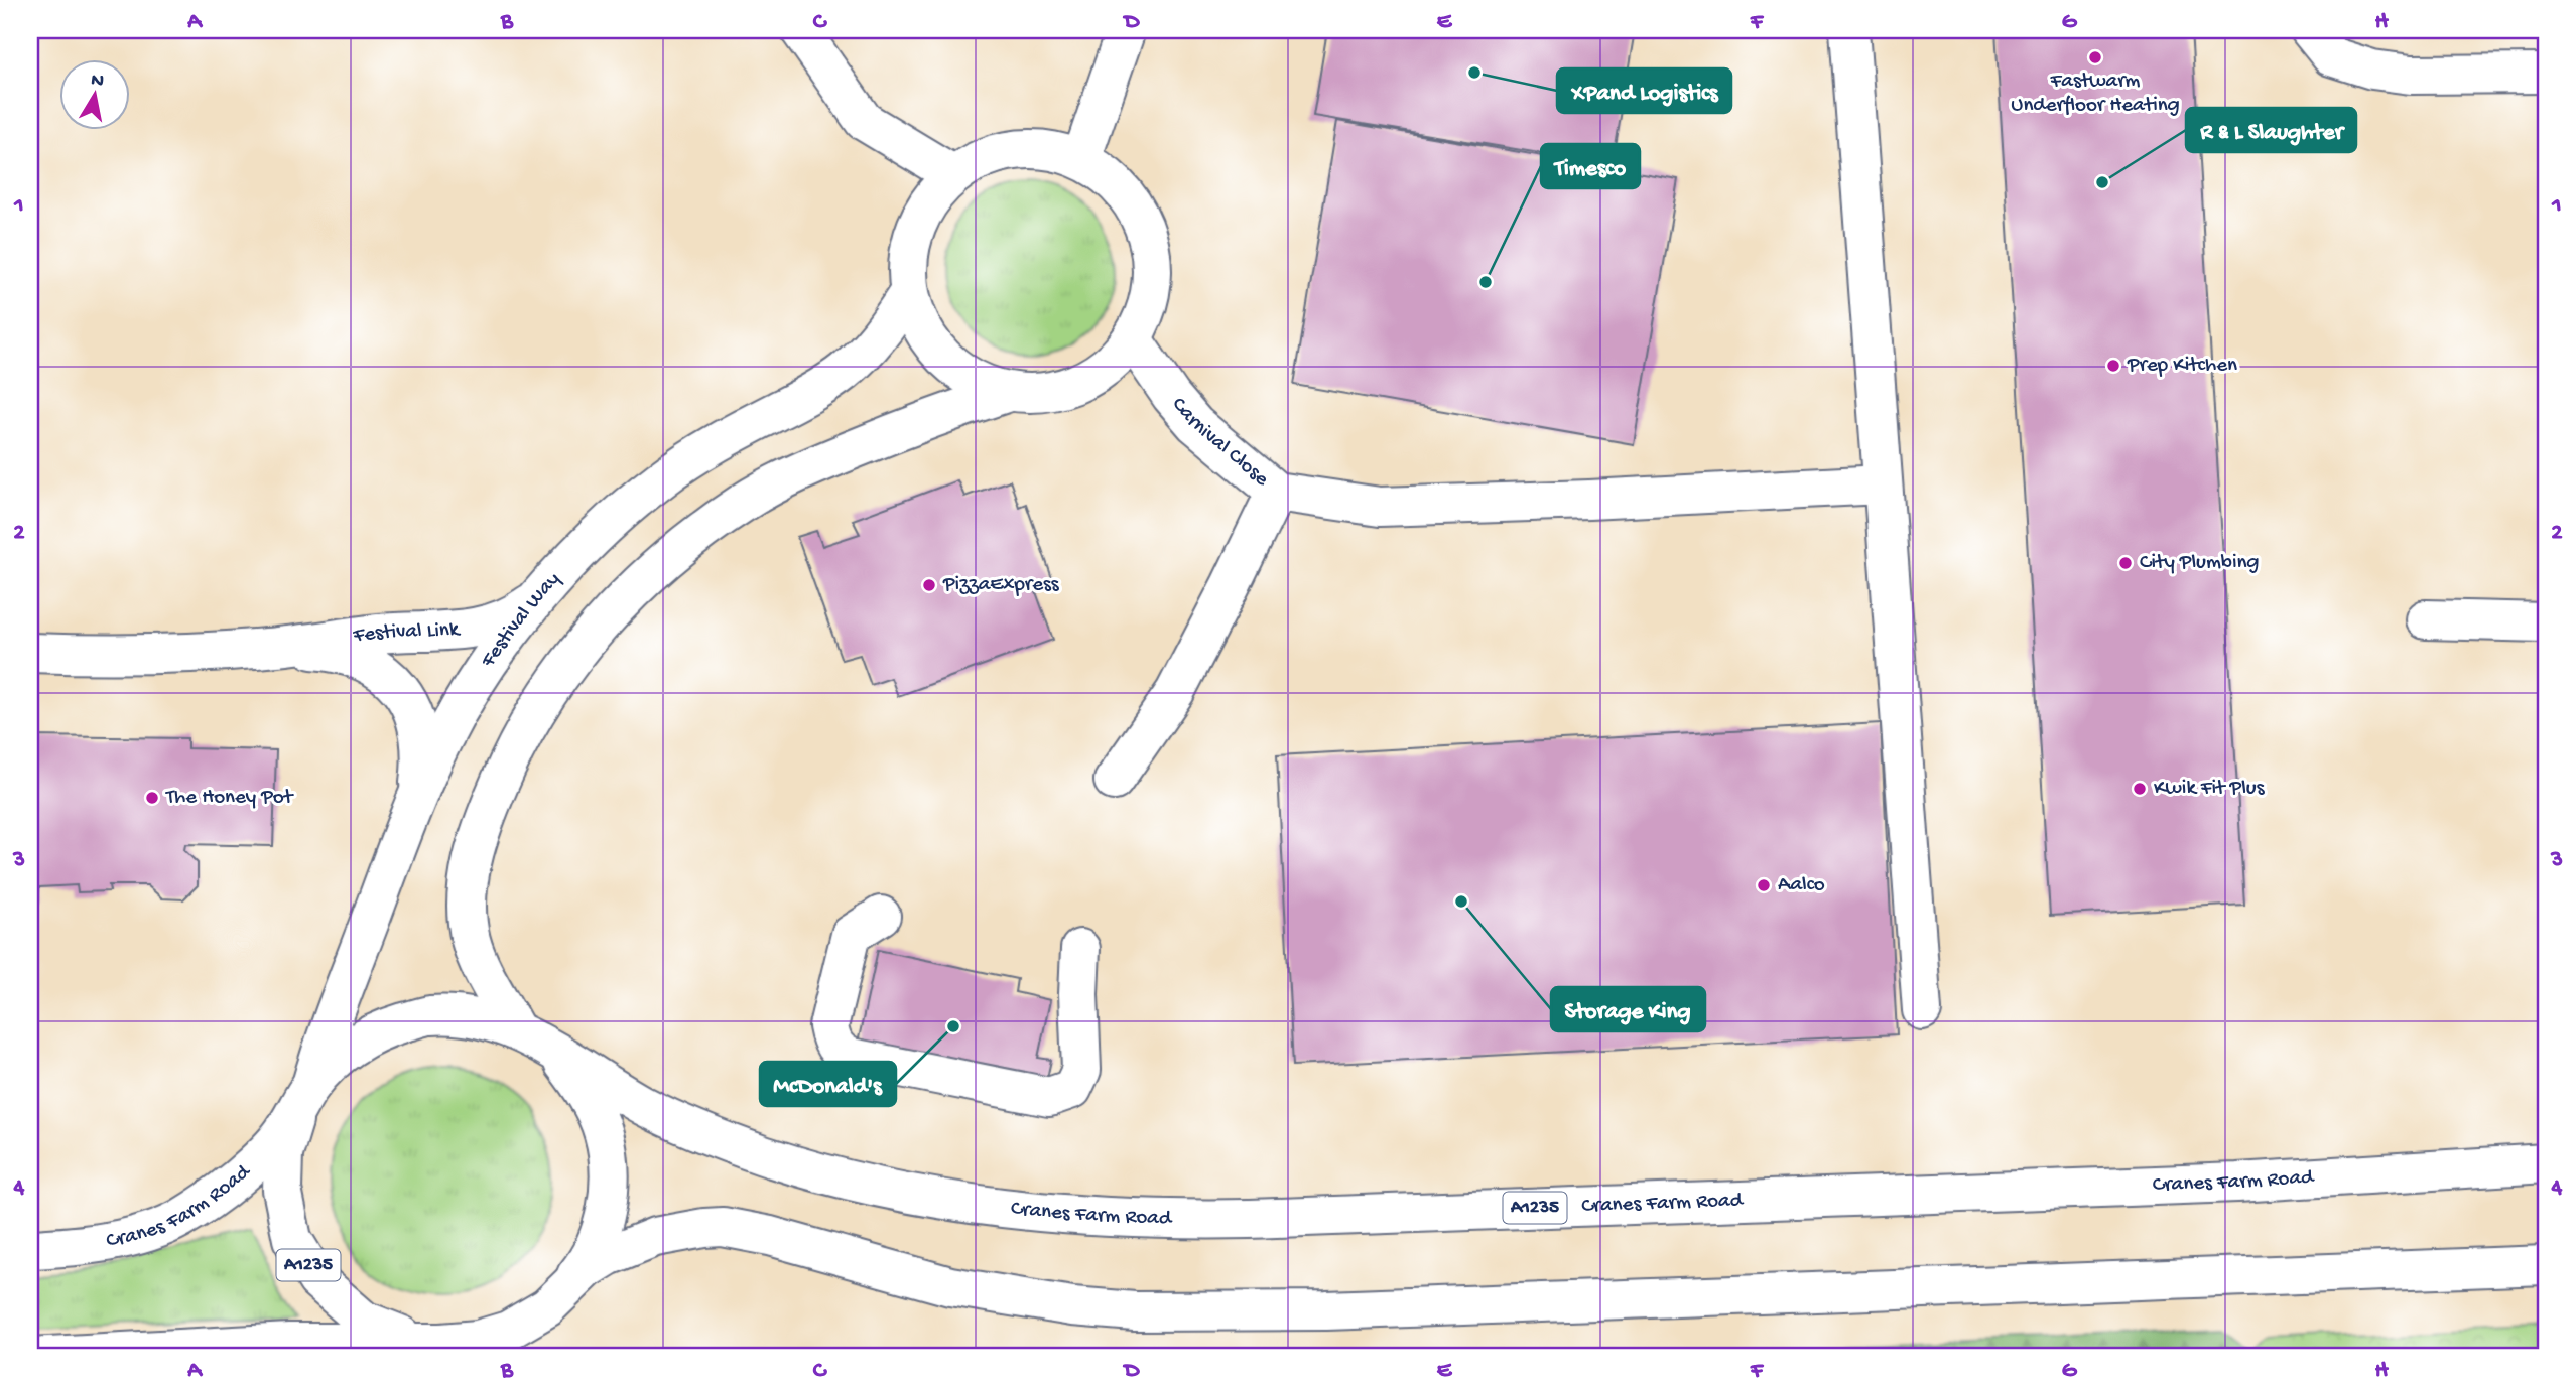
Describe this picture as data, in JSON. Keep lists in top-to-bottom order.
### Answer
{
  "streets": {
    "street": [
      "Carnival Close",
      "Festival Way",
      "Festival Link",
      "Cranes Farm Road",
      "A1235"
    ]
  },
  "crossings": [
    ["Carnival Close", "Festival Way"],
    ["Festival Way", "Festival Link"],
    ["Festival Way", "Cranes Farm Road"]
  ],
  "places": [
    "Fastwarm Underfloor Heating",
    "XPand Logistics",
    "R & L Slaughter",
    "Timesco",
    "Prep Kitchen",
    "City Plumbing",
    "PizzaExpress",
    "Kwik Fit Plus",
    "The Honey Pot",
    "Aalco",
    "Storage King",
    "McDonald's"
  ],
  "north": "top",
  "grid": {
    "columns": [
      "A",
      "B",
      "C",
      "D",
      "E",
      "F",
      "G",
      "H"
    ],
    "rows": [
      "1",
      "2",
      "3",
      "4"
    ]
  }
}
